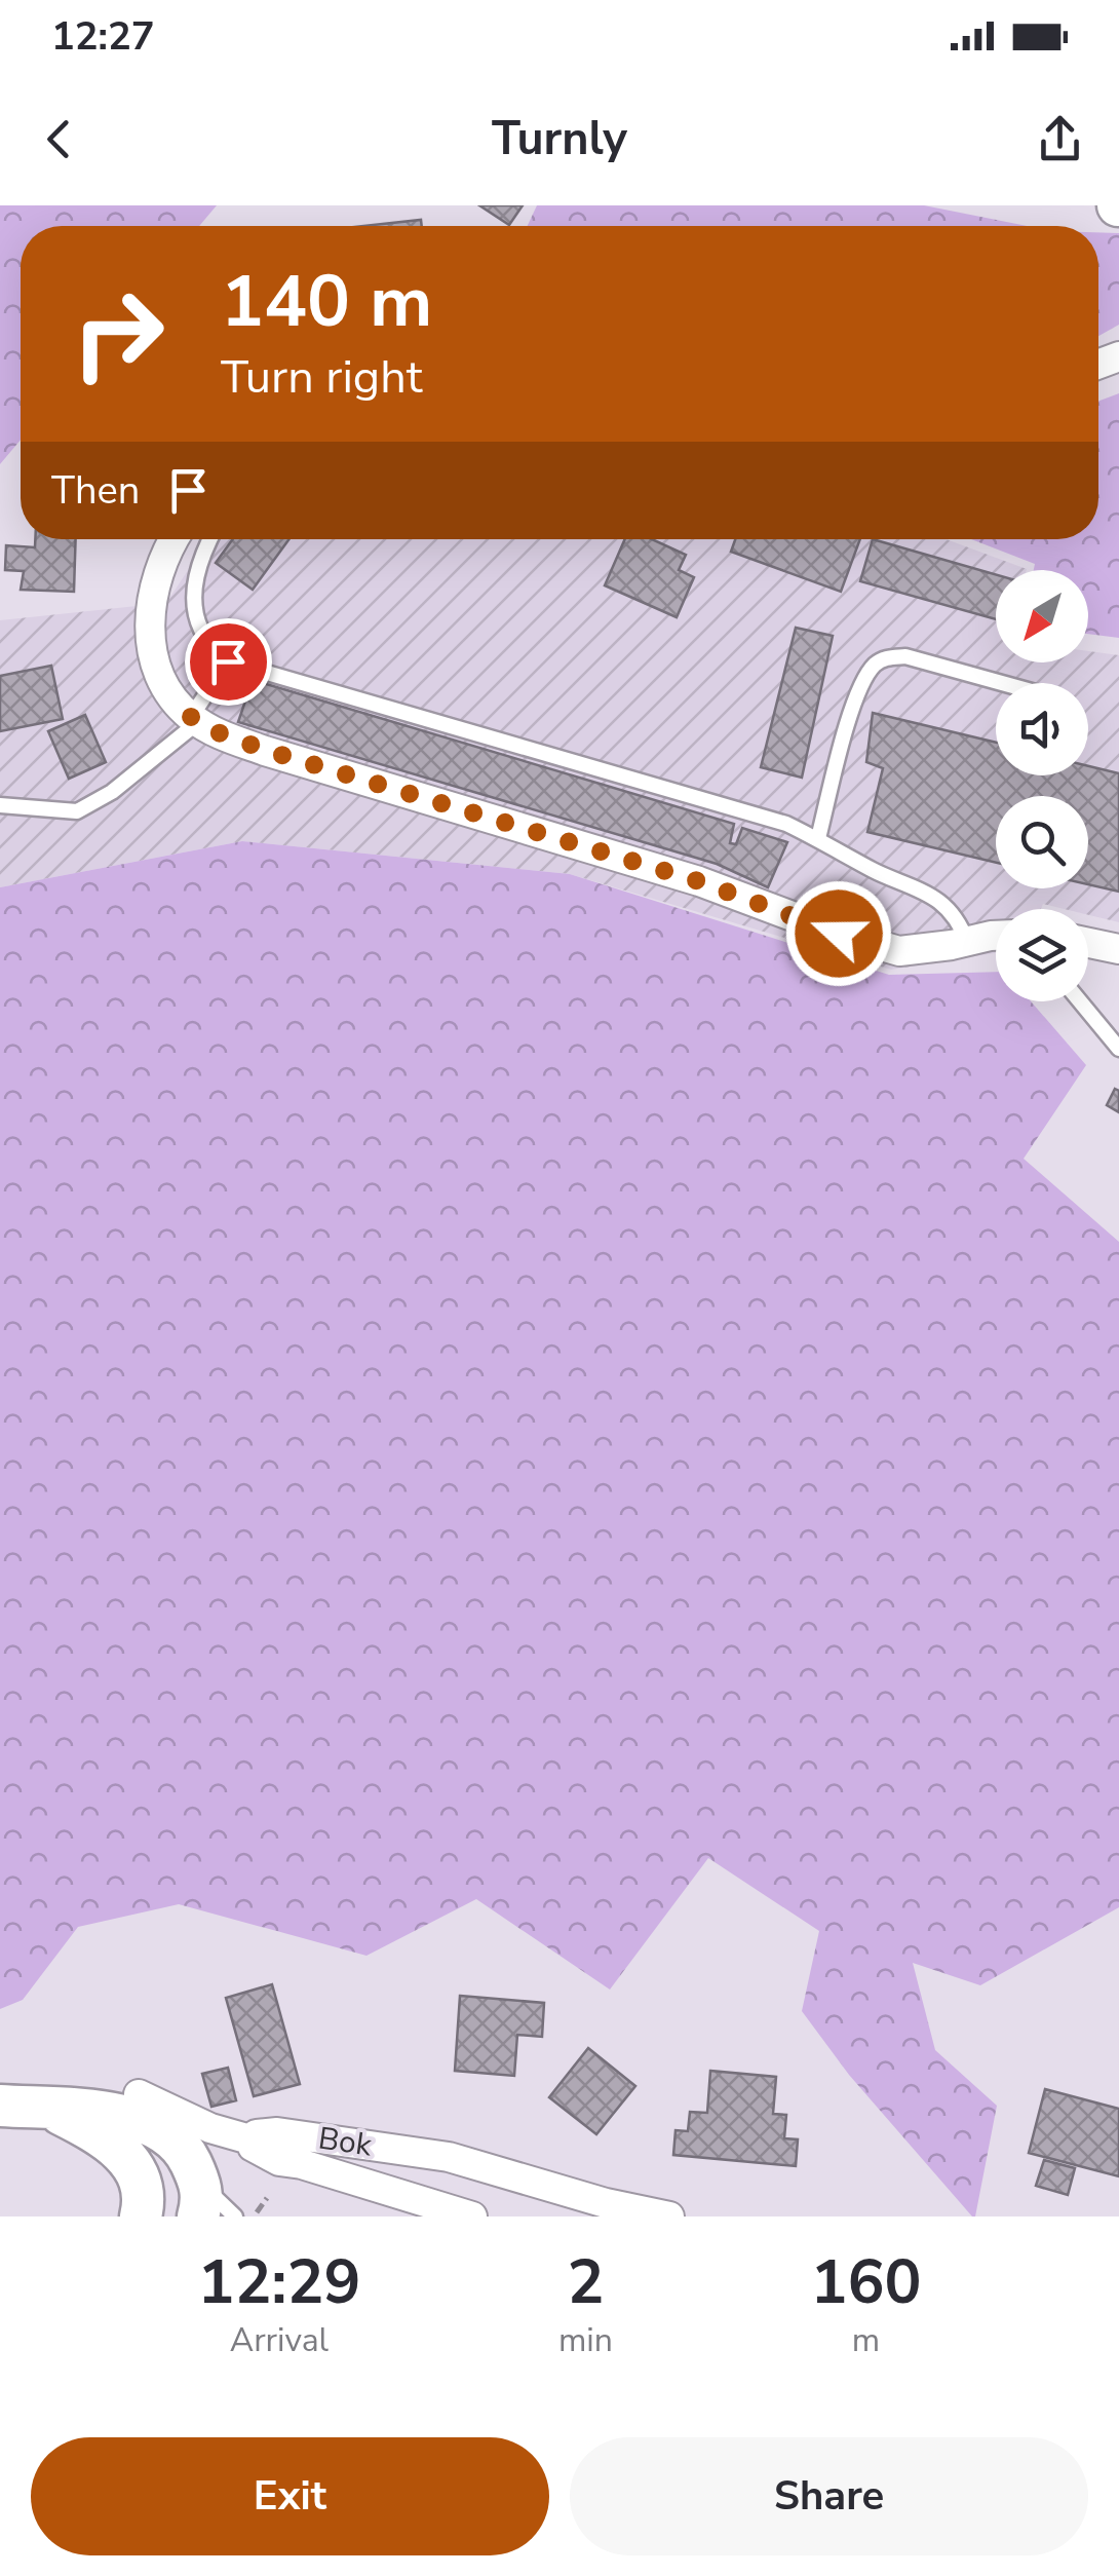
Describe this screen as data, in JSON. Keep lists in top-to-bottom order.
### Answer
{
  "streets": {
    "street": ["Bok"]
  },
  "north": "bottom left",
  "page": {
    "status": "12:27",
    "header": "Turnly",
    "turn": ["140 m", "Turn right"],
    "then": "Then",
    "eta": [
      "12:29",
      "Arrival",
      "2",
      "min",
      "160",
      "m"
    ],
    "buttons": ["Exit", "Share"]
  }
}
